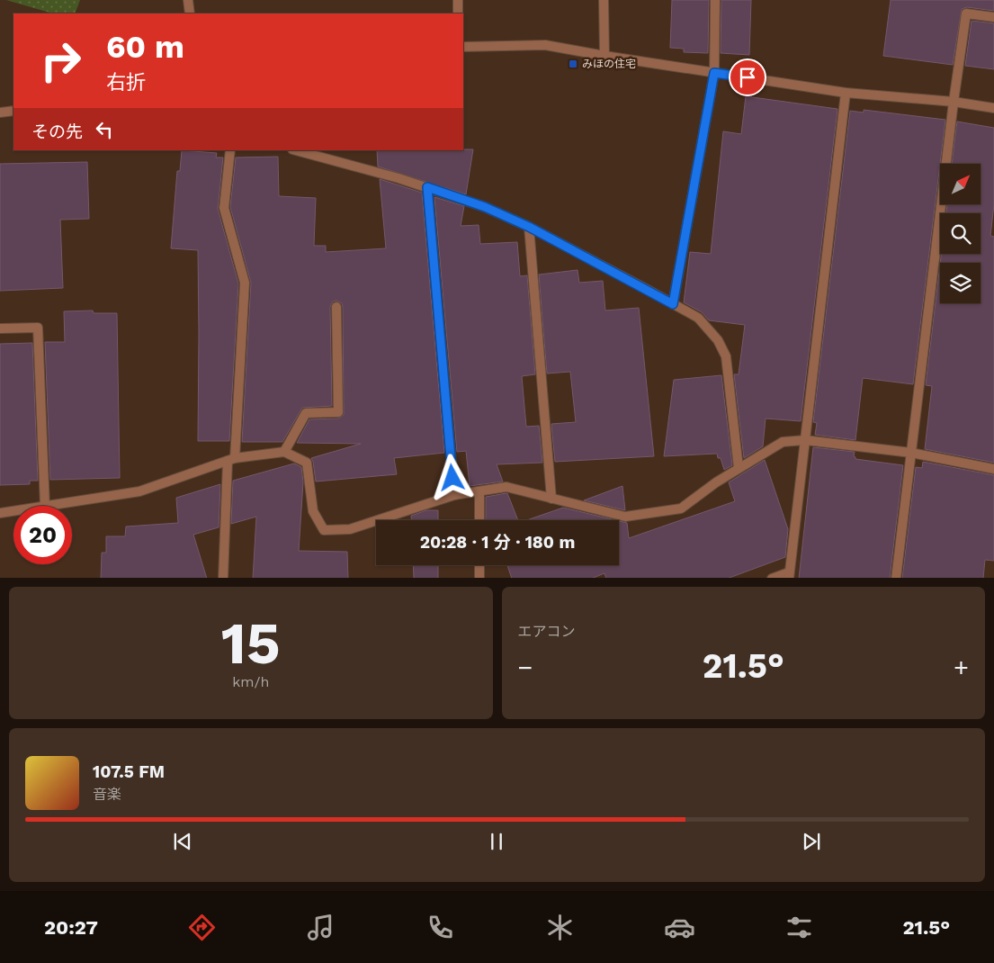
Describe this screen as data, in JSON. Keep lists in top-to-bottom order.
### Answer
{
  "places": {
    "transit": ["みほの住宅"]
  },
  "north": "top right",
  "page": {
    "turn": ["60 m", "右折"],
    "then": "その先",
    "limit": "20",
    "trip": "20:28 · 1 分 · 180 m",
    "tile": [
      ["15", "km/h"],
      "エアコン"
    ],
    "heat": ["−", "21.5°", "+"],
    "song": ["107.5 FM", "音楽"],
    "tabs": ["20:27", "21.5°"]
  }
}
